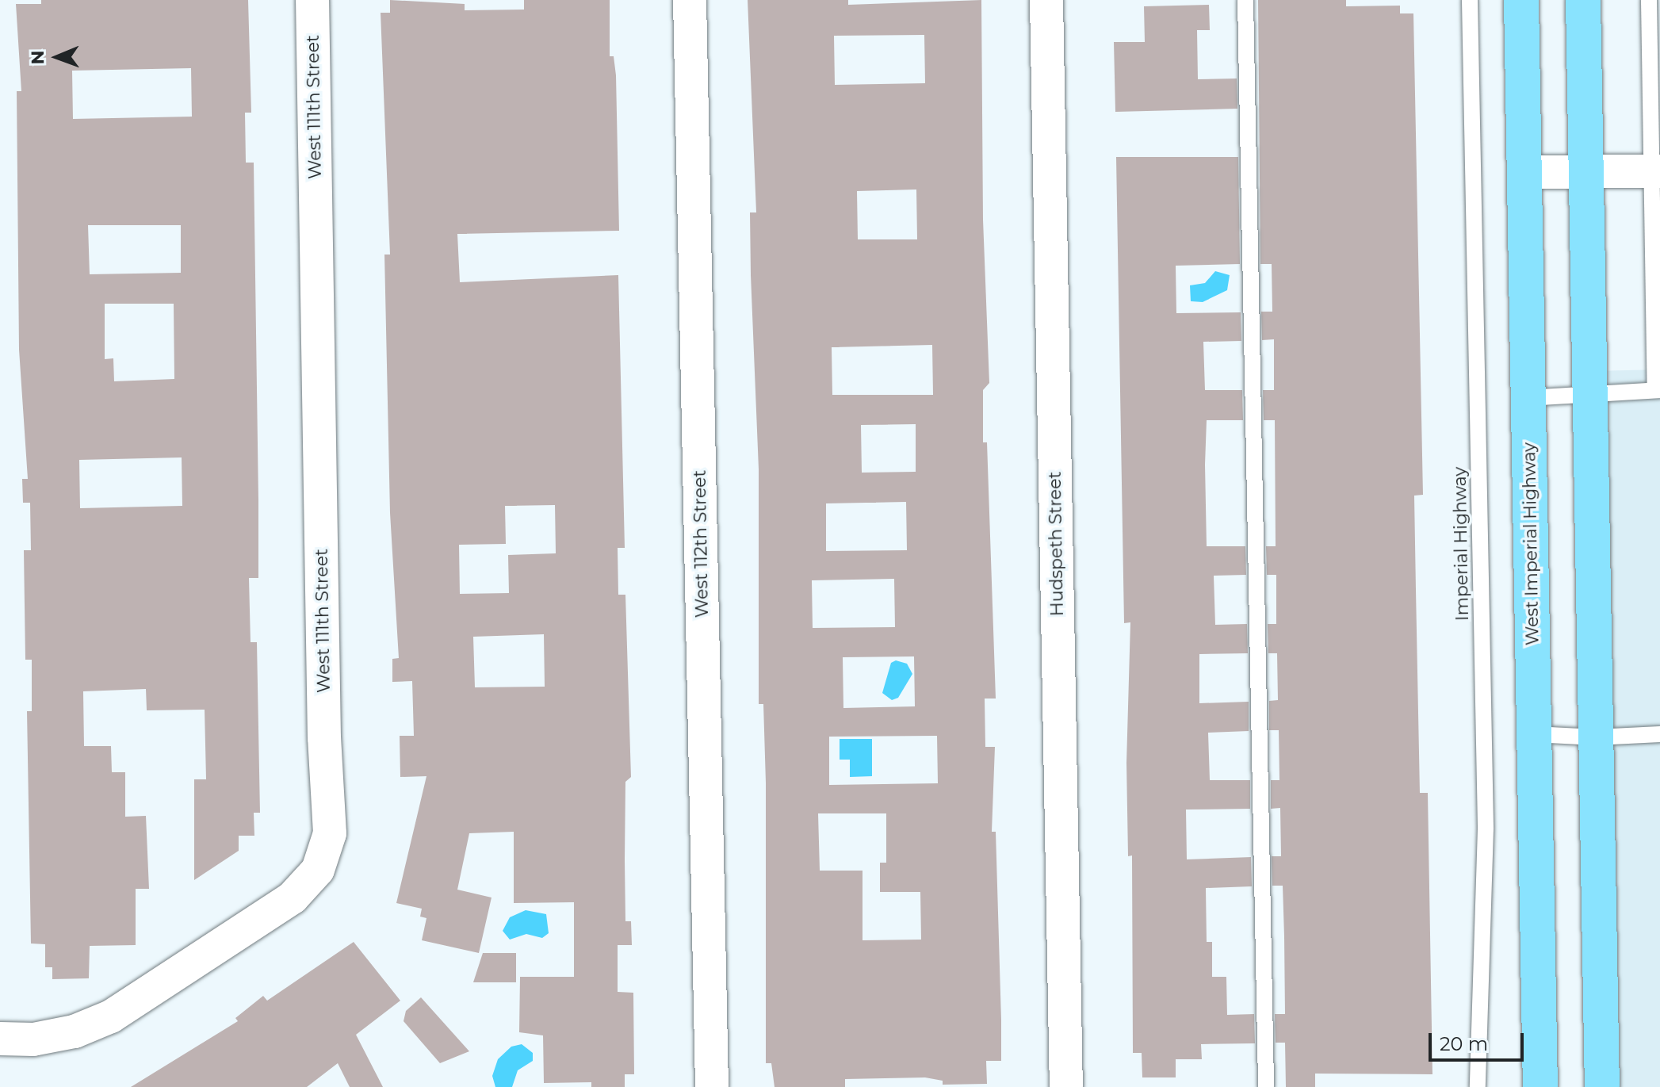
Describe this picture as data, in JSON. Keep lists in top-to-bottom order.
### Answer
{
  "streets": {
    "main road": ["West Imperial Highway"],
    "street": ["West 111th Street", "West 112th Street", "Hudspeth Street"],
    "lane": ["Imperial Highway"]
  },
  "scale_bar": "20 m",
  "north": "left"
}
